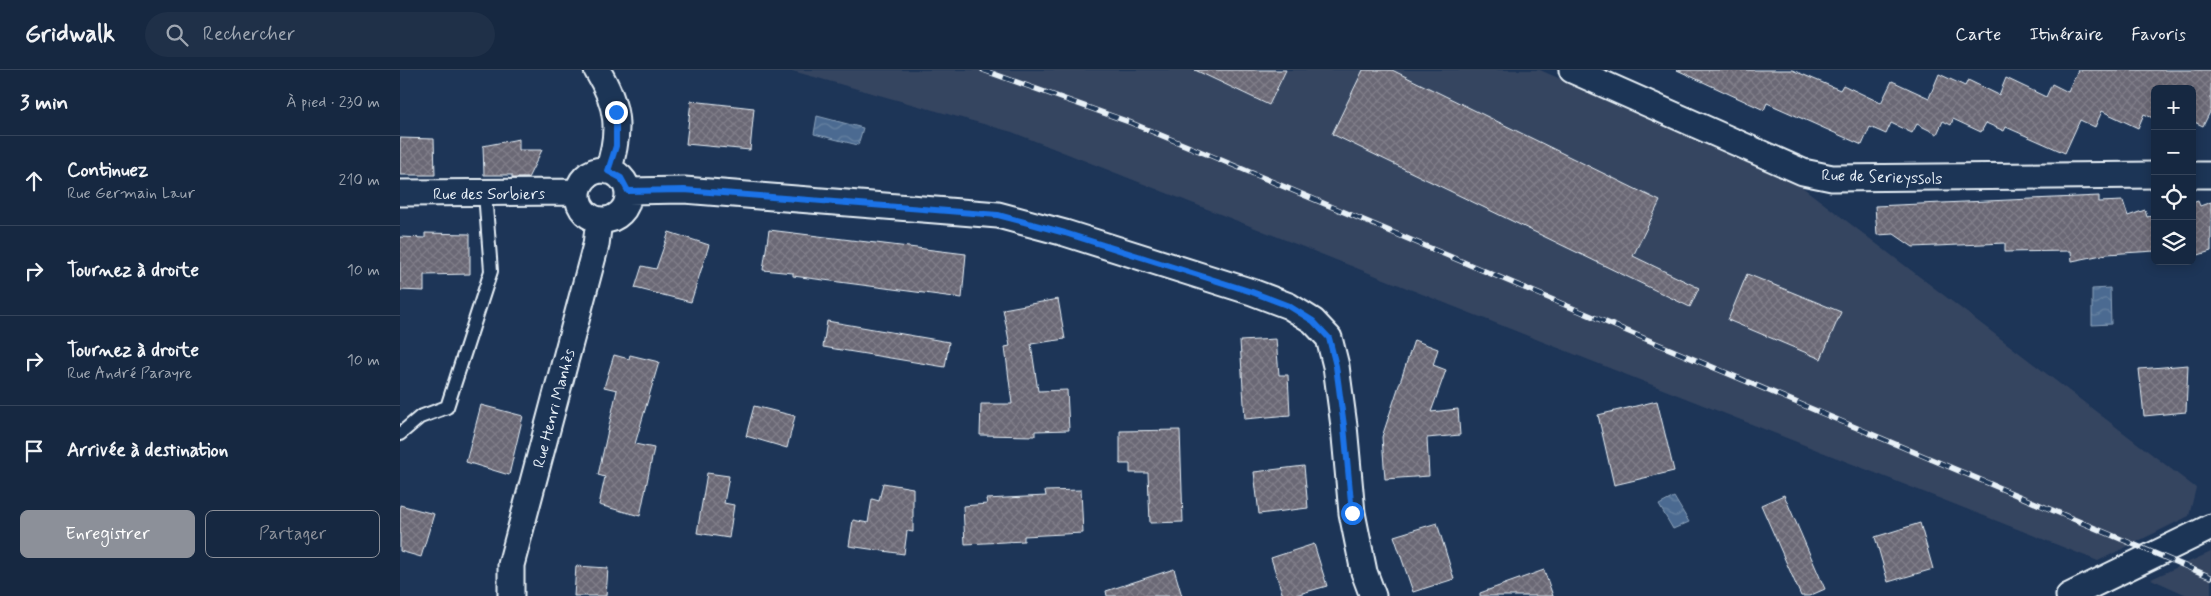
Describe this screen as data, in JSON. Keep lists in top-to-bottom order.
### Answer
{
  "streets": {
    "street": ["Rue de Serieyssols", "Rue des Sorbiers", "Rue Henri Manhès"]
  },
  "crossings": [
    ["Rue des Sorbiers", "Rue Henri Manhès"]
  ],
  "page": {
    "header": "Gridwalk",
    "search": "Rechercher",
    "nav": ["Carte", "Itinéraire", "Favoris"],
    "heading": ["3 min", "À pied · 230 m"],
    "map_buttons": ["+", "−"],
    "list": [
      ["Continuez", "Rue Germain Laur", "210 m"],
      ["Tournez à droite", "10 m"],
      ["Tournez à droite", "Rue André Parayre", "10 m"],
      "Arrivée à destination"
    ],
    "buttons": ["Enregistrer", "Partager"]
  }
}
